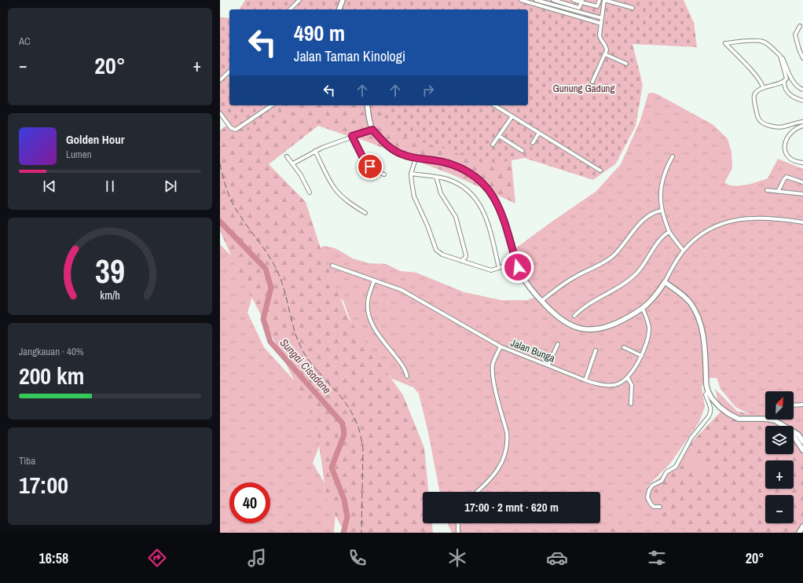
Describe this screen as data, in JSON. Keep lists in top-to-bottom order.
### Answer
{
  "streets": {
    "street": ["Jalan Bunga"]
  },
  "water": ["Sungai Cisadane"],
  "parks": ["Gunung Gadung"],
  "north": "top right",
  "page": {
    "tile": [
      "AC",
      ["Jangkauan · 40%", "200 km"],
      ["Tiba", "17:00"]
    ],
    "turn": ["490 m", "Jalan Taman Kinologi"],
    "heat": ["−", "20°", "+"],
    "song": ["Golden Hour", "Lumen"],
    "map_buttons": ["+", "−"],
    "limit": "40",
    "trip": "17:00 · 2 mnt · 620 m",
    "tabs": ["16:58", "20°"],
    "gauge": ["39", "km/h"]
  }
}
